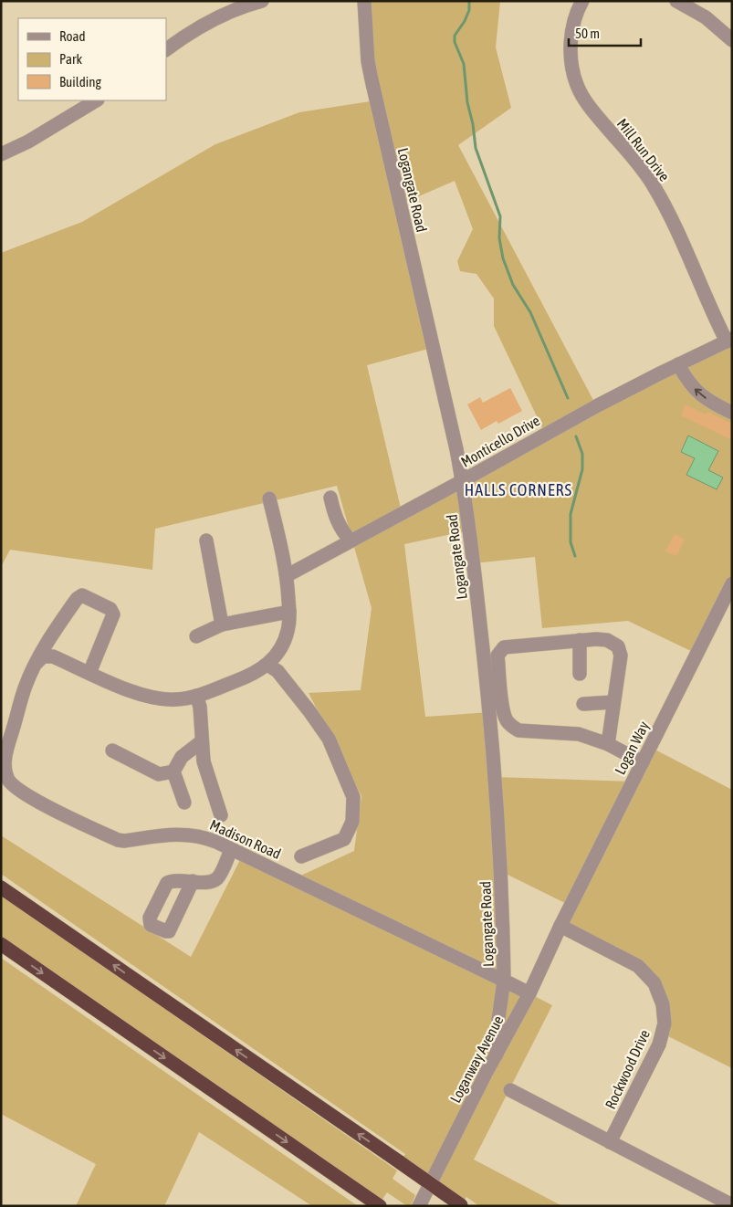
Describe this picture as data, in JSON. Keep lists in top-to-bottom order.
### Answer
{
  "streets": {
    "street": [
      "Mill Run Drive",
      "Logangate Road",
      "Monticello Drive",
      "Logan Way",
      "Madison Road",
      "Loganway Avenue",
      "Rockwood Drive"
    ]
  },
  "crossings": [
    ["Mill Run Drive", "Monticello Drive"],
    ["Logangate Road", "Monticello Drive"],
    ["Logangate Road", "Madison Road"],
    ["Logangate Road", "Loganway Avenue"],
    ["Logan Way", "Loganway Avenue"],
    ["Logan Way", "Rockwood Drive"],
    ["Loganway Avenue", "Rockwood Drive"]
  ],
  "districts": ["HALLS CORNERS"],
  "legend": ["Road", "Park", "Building"],
  "scale_bar": "50 m"
}
